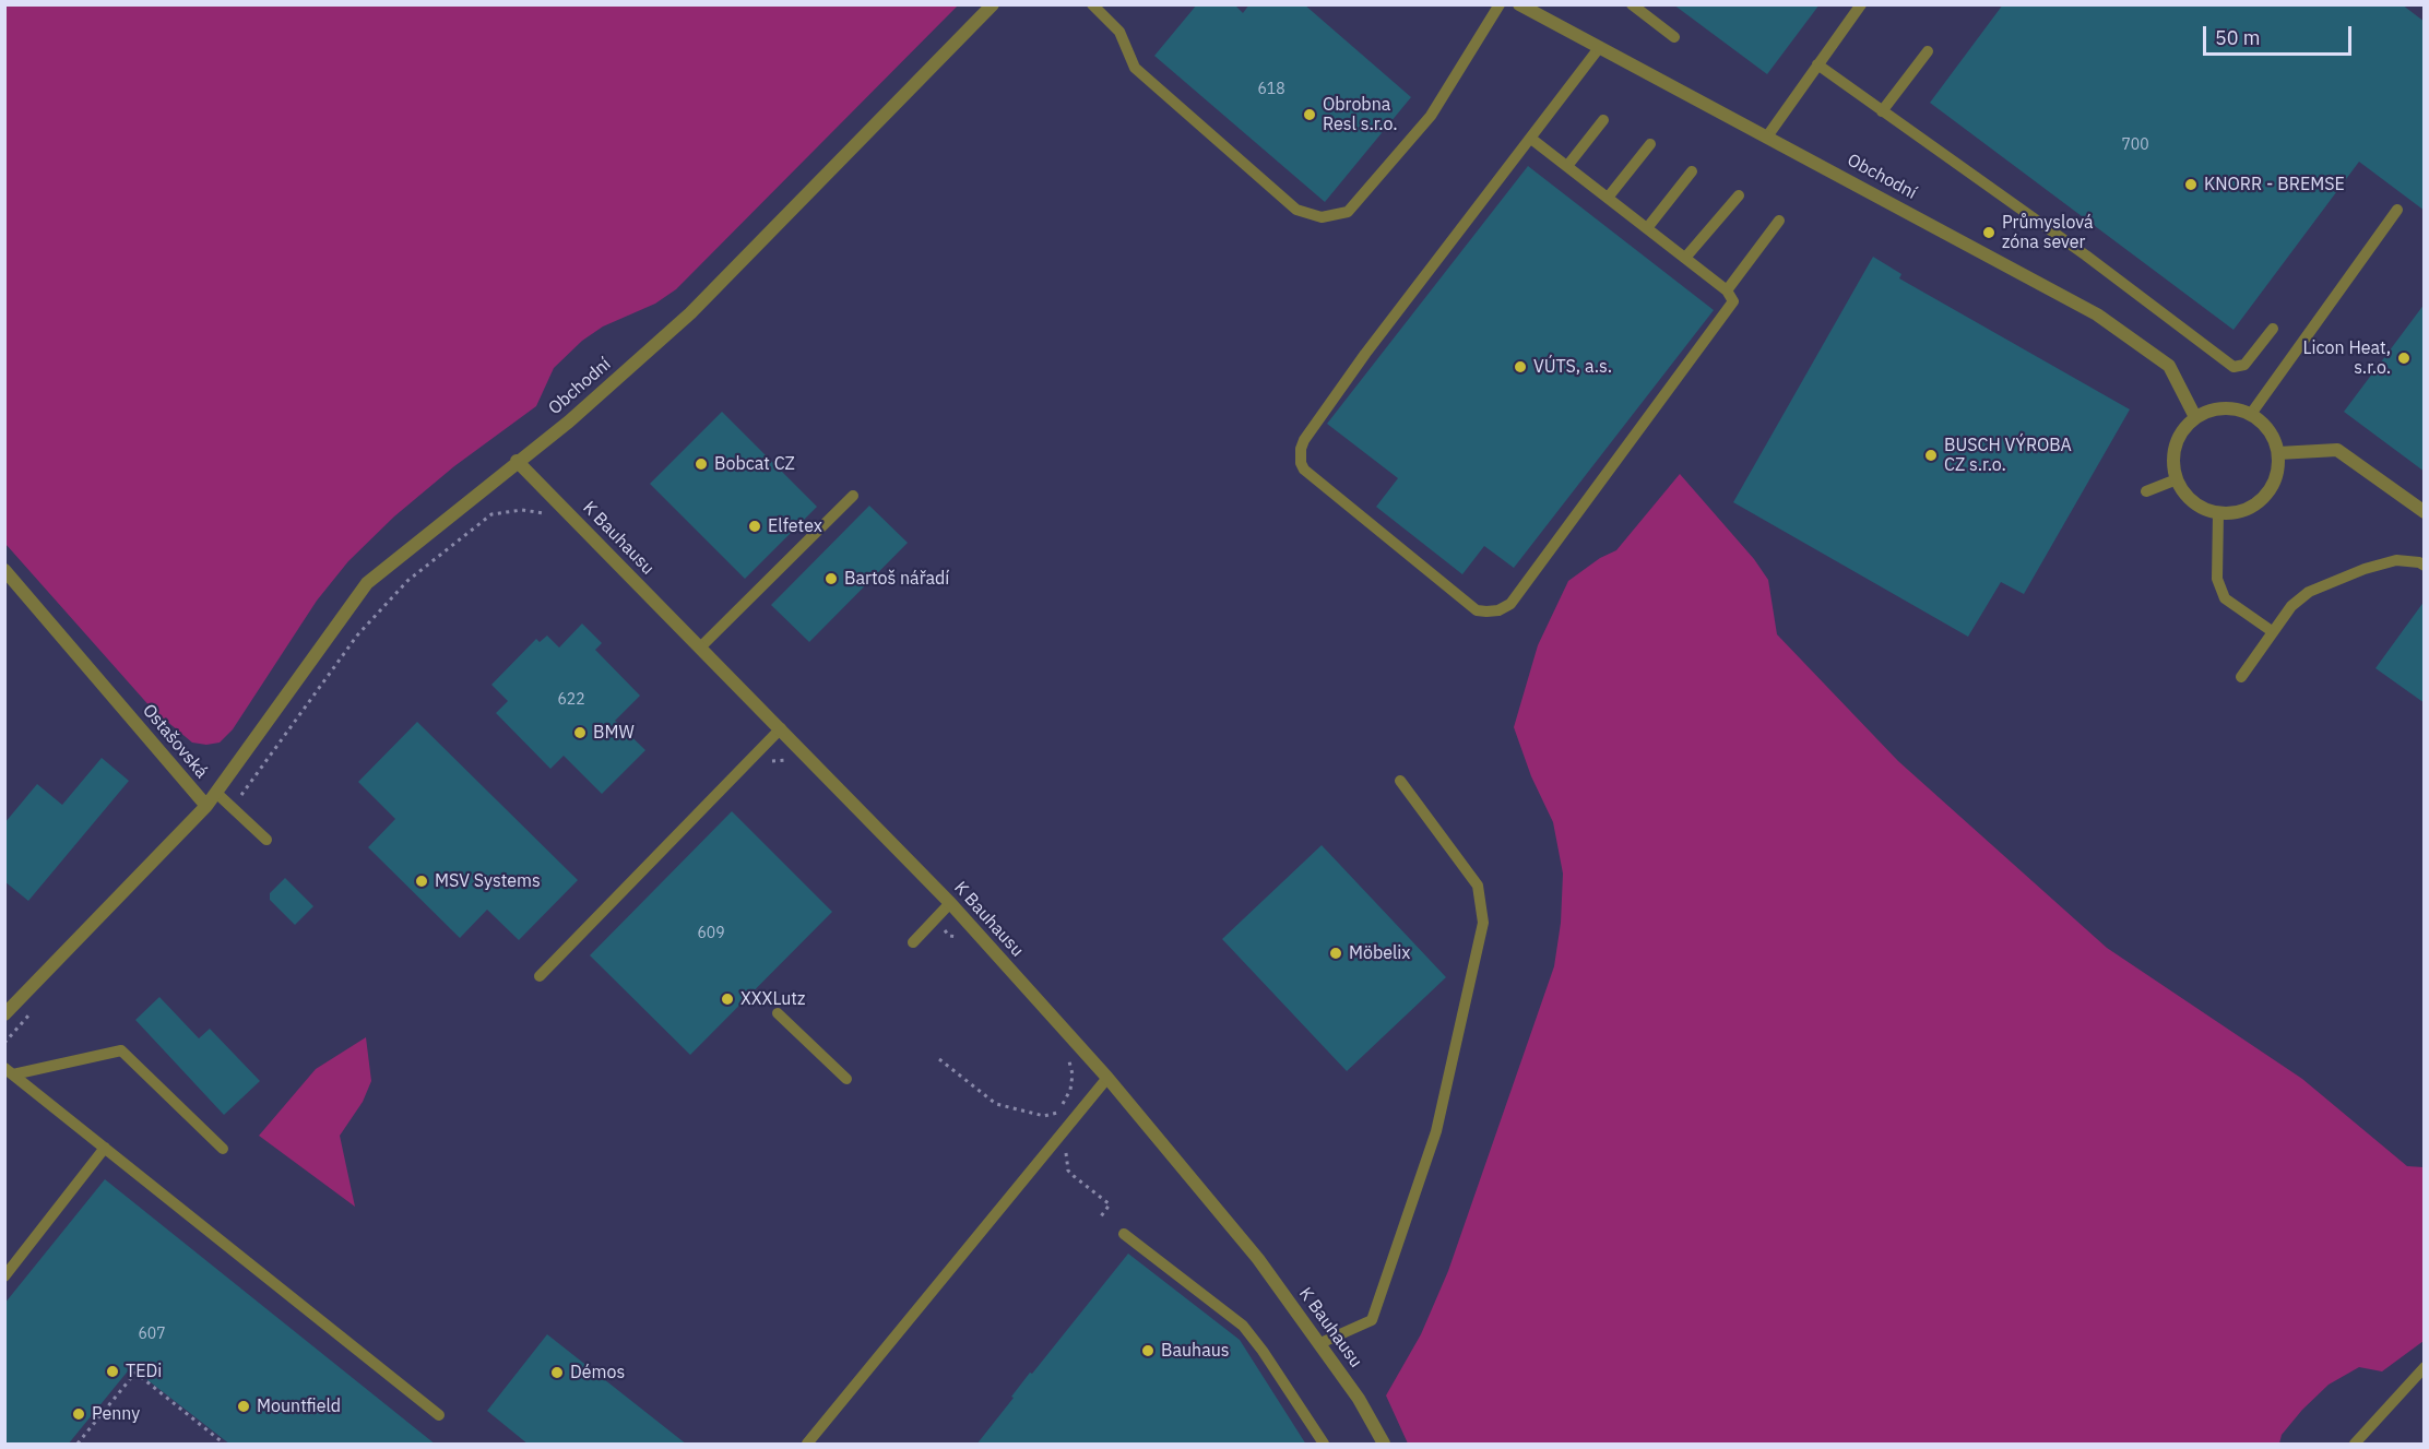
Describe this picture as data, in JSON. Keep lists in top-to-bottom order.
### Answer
{
  "streets": {
    "street": ["Obchodní", "K Bauhausu", "Ostašovská"]
  },
  "crossings": [
    ["Obchodní", "K Bauhausu"],
    ["Obchodní", "Ostašovská"]
  ],
  "places": [
    "Obrobna Resl s.r.o.",
    "KNORR - BREMSE",
    "Průmyslová zóna sever",
    "Licon Heat, s.r.o.",
    "VÚTS, a.s.",
    "BUSCH VÝROBA CZ s.r.o.",
    "Bobcat CZ",
    "Elfetex",
    "Bartoš nářadí",
    "BMW",
    "MSV Systems",
    "Möbelix",
    "XXXLutz",
    "Bauhaus",
    "TEDi",
    "Démos",
    "Mountfield",
    "Penny"
  ],
  "house_numbers": [
    "618",
    "700",
    "622",
    "609",
    "607"
  ],
  "scale_bar": "50 m"
}
